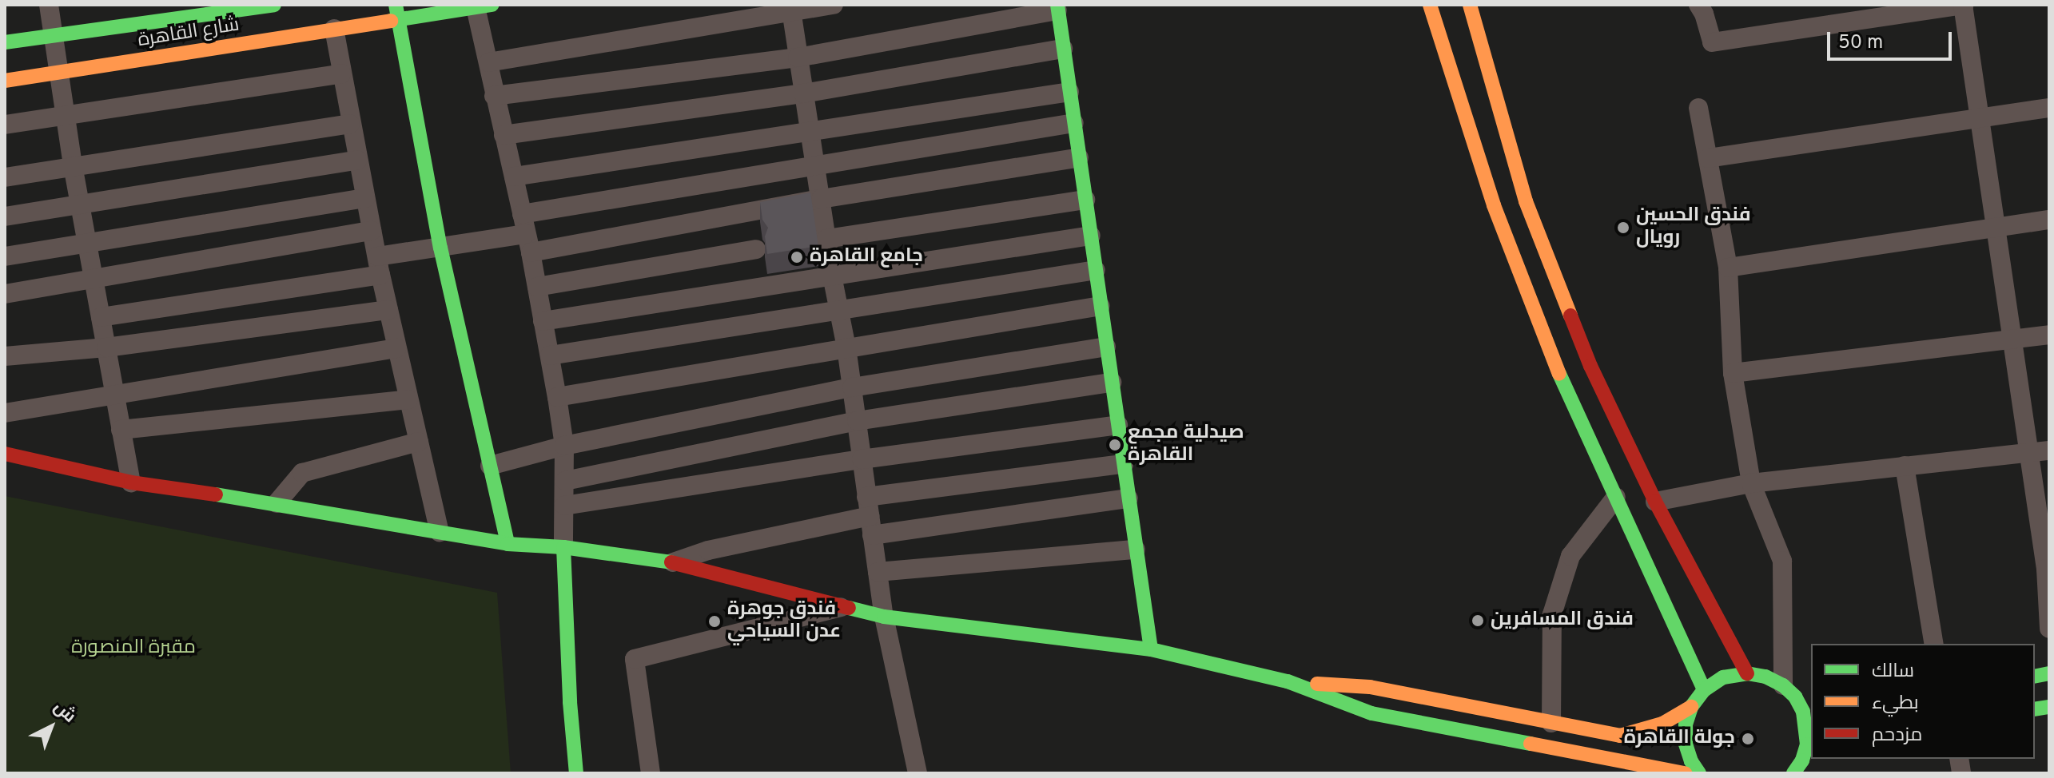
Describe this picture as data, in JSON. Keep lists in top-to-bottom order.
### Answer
{
  "streets": {
    "main road": ["شارع القاهرة"]
  },
  "parks": ["مقبرة المنصورة"],
  "places": [
    "فندق الحسين رويال",
    "جامع القاهرة",
    "صيدلية مجمع القاهرة",
    "فندق المسافرين",
    "فندق جوهرة عدن السياحي",
    "جولة القاهرة"
  ],
  "legend": ["سالك", "بطيء", "مزدحم"],
  "scale_bar": "50 m",
  "north": "top right"
}
